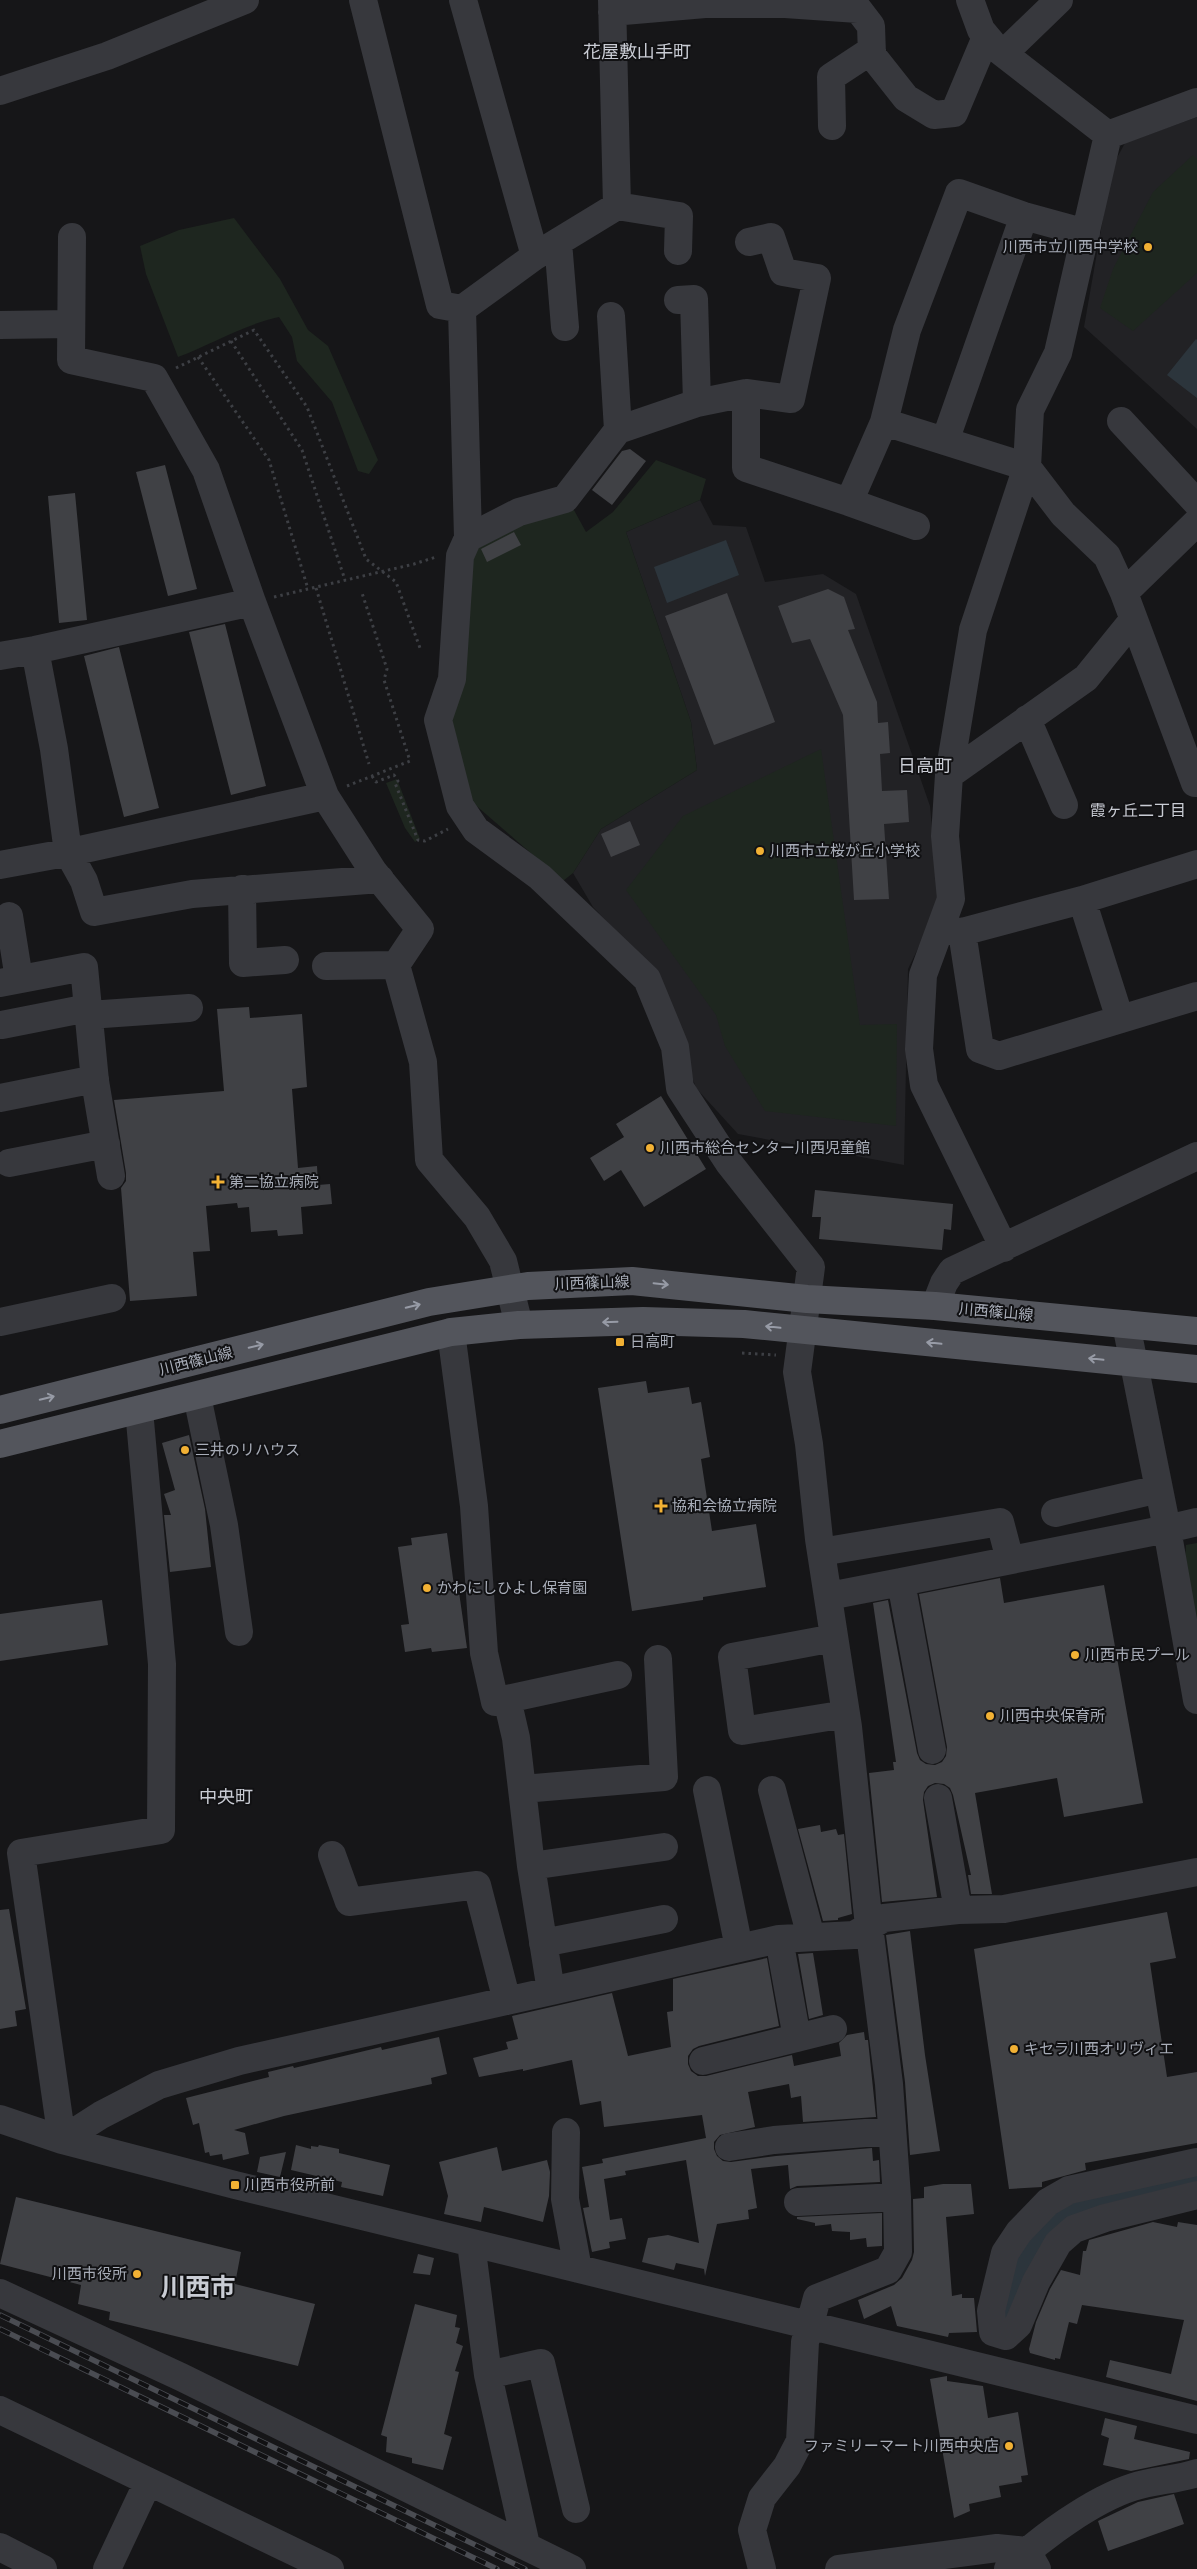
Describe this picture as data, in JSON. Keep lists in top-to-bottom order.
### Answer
{
  "streets": {
    "main road": ["川西篠山線"]
  },
  "districts": [
    "花屋敷山手町",
    "日高町",
    "霞ヶ丘二丁目",
    "中央町",
    "川西市"
  ],
  "places": {
    "other": [
      "川西市立川西中学校",
      "川西市立桜が丘小学校",
      "川西市総合センター川西児童館",
      "三井のリハウス",
      "かわにしひよし保育園",
      "川西市民プール",
      "川西中央保育所",
      "キセラ川西オリヴィエ",
      "川西市役所",
      "ファミリーマート川西中央店"
    ],
    "health": ["第二協立病院", "協和会協立病院"],
    "transit": ["日高町", "川西市役所前"]
  }
}
